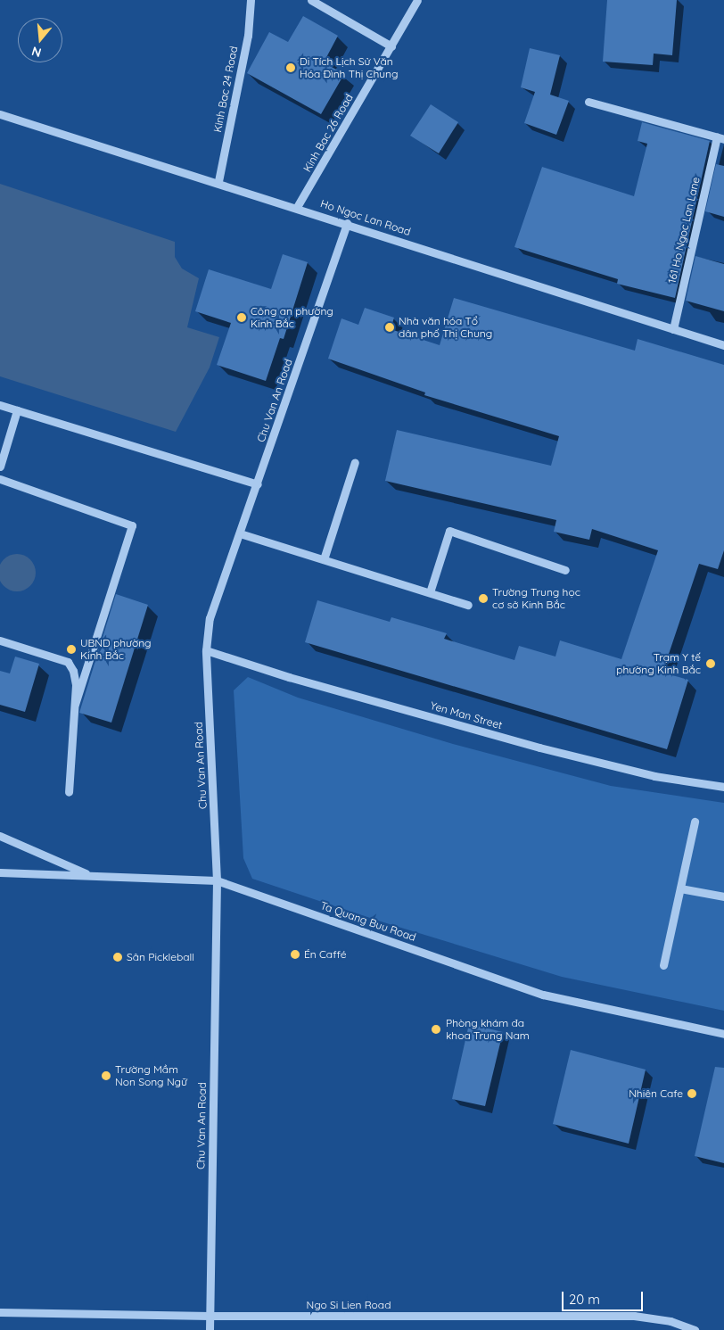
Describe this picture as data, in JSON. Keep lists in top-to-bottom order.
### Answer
{
  "streets": {
    "street": [
      "Kinh Bac 24 Road",
      "Kinh Bac 26 Road",
      "Ho Ngoc Lan Road",
      "161 Ho Ngoc Lan Lane",
      "Chu Van An Road",
      "Yen Man Street",
      "Ta Quang Buu Road",
      "Ngo Si Lien Road"
    ]
  },
  "crossings": [
    ["Kinh Bac 24 Road", "Ho Ngoc Lan Road"],
    ["Kinh Bac 26 Road", "Ho Ngoc Lan Road"],
    ["Ho Ngoc Lan Road", "161 Ho Ngoc Lan Lane"],
    ["Ho Ngoc Lan Road", "Chu Van An Road"],
    ["Chu Van An Road", "Yen Man Street"],
    ["Chu Van An Road", "Ta Quang Buu Road"],
    ["Chu Van An Road", "Ngo Si Lien Road"]
  ],
  "places": [
    "Di Tích Lịch Sử Văn Hóa Đình Thị Chung",
    "Công an phường Kinh Bắc",
    "Nhà văn hóa Tổ dân phố Thị Chung",
    "Trường Trung học cơ sở Kinh Bắc",
    "UBND phường Kinh Bắc",
    "Trạm Y tế phường Kinh Bắc",
    "Én Caffé",
    "Sân Pickleball",
    "Phòng khám đa khoa Trung Nam",
    "Trường Mầm Non Song Ngữ",
    "Nhiên Cafe"
  ],
  "scale_bar": "20 m",
  "north": "bottom"
}
